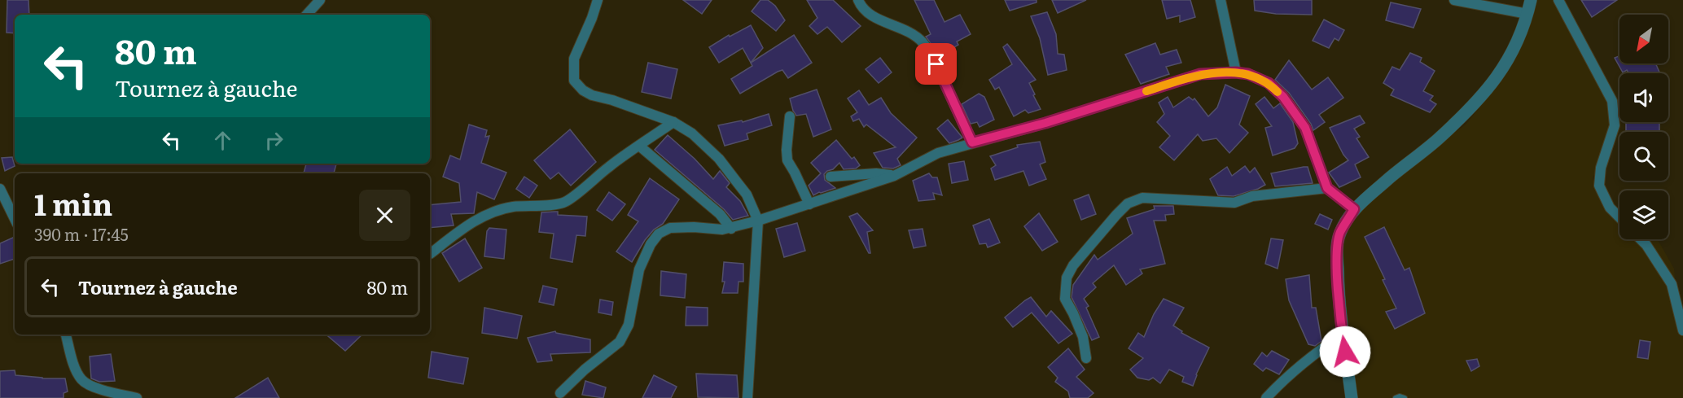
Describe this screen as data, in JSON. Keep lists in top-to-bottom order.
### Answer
{
  "north": "bottom left",
  "page": {
    "turn": ["80 m", "Tournez à gauche"],
    "heading": ["1 min", "390 m · 17:45"],
    "list": [
      {
        "name": "Tournez à gauche",
        "value": "80 m"
      }
    ]
  }
}
